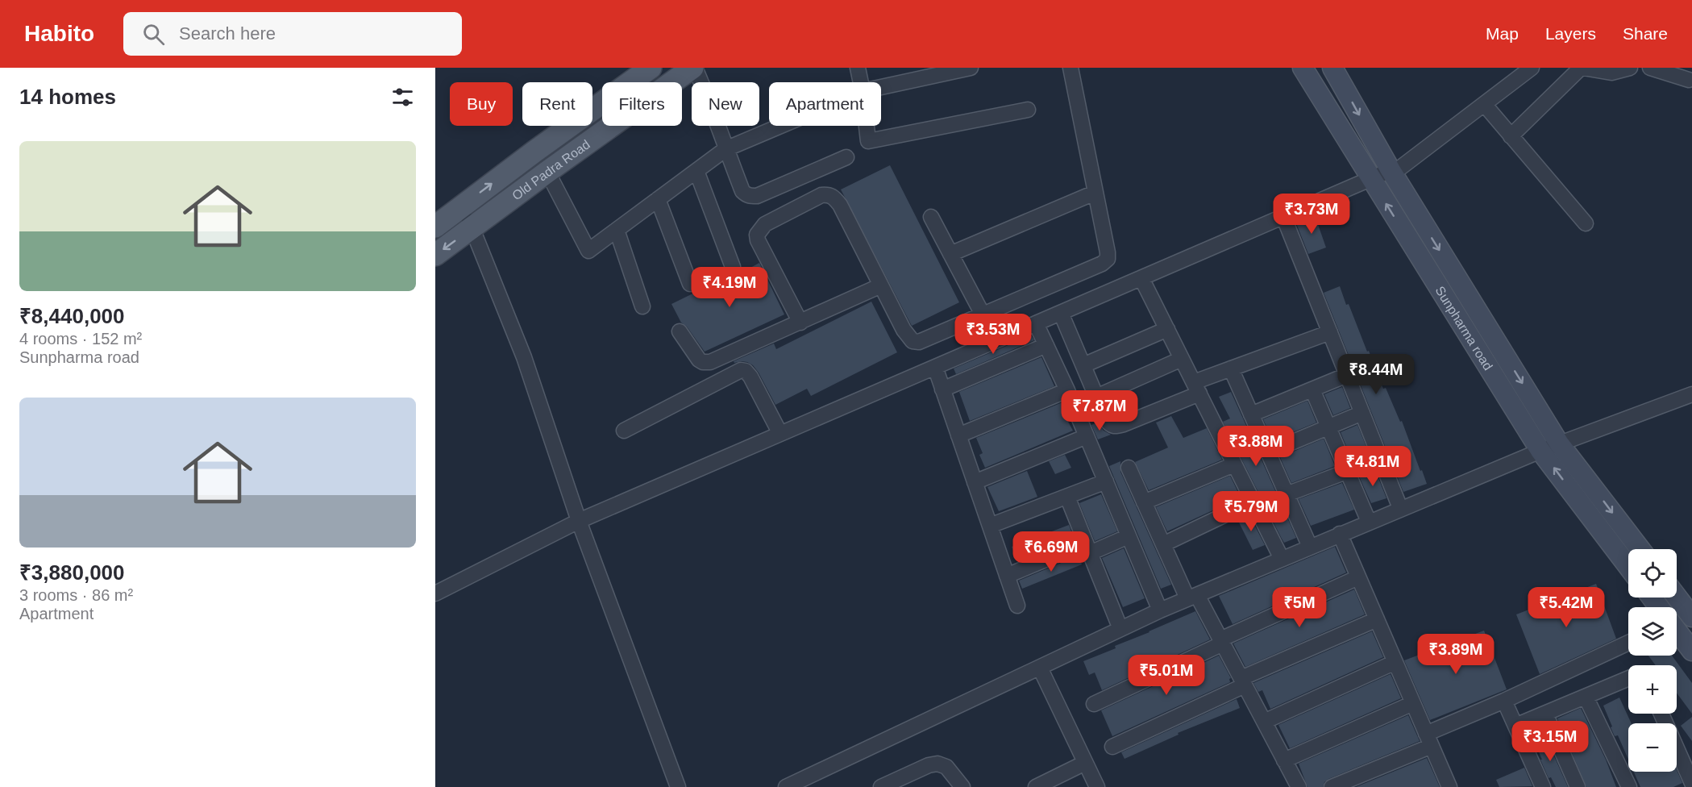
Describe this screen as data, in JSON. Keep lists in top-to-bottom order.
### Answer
{
  "streets": {
    "main road": ["Old Padra Road"],
    "street": ["Sunpharma road"]
  },
  "page": {
    "header": "Habito",
    "search": "Search here",
    "nav": ["Map", "Layers", "Share"],
    "heading": "14 homes",
    "chip": [
      "Buy",
      "Rent",
      "Filters",
      "New",
      "Apartment"
    ],
    "list": [
      {
        "name": "₹8,440,000",
        "note": "4 rooms · 152 m² · Sunpharma road"
      },
      {
        "name": "₹3,880,000",
        "note": "3 rooms · 86 m² · Apartment"
      }
    ],
    "price": [
      "₹3.73M",
      "₹4.19M",
      "₹3.53M",
      "₹8.44M",
      "₹7.87M",
      "₹3.88M",
      "₹4.81M",
      "₹5.79M",
      "₹6.69M",
      "₹5M",
      "₹5.42M",
      "₹3.89M",
      "₹5.01M",
      "₹3.15M"
    ],
    "map_buttons": ["+", "−"]
  }
}
